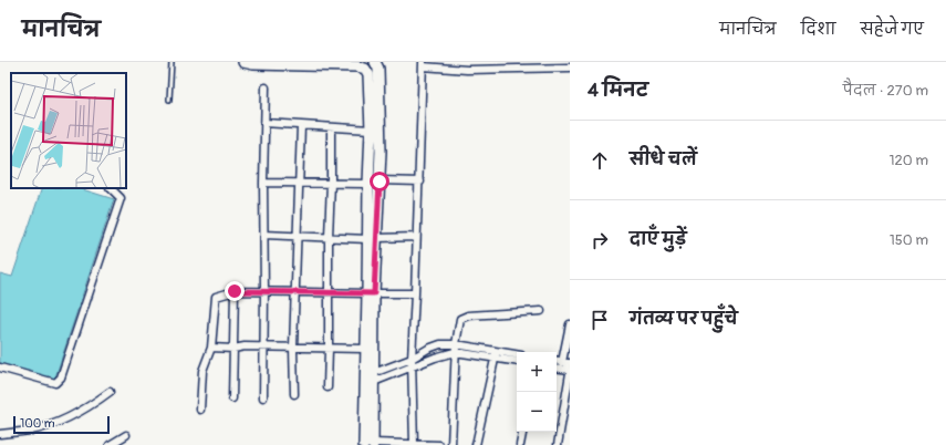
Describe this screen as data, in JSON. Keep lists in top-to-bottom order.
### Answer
{
  "scale_bar": "100 m",
  "page": {
    "header": "मानचित्र",
    "nav": ["मानचित्र", "दिशा", "सहेजे गए"],
    "heading": ["4 मिनट", "पैदल · 270 m"],
    "list": [
      ["सीधे चलें", "120 m"],
      ["दाएँ मुड़ें", "150 m"],
      "गंतव्य पर पहुँचे"
    ],
    "map_buttons": ["+", "−"],
    "scale": "100 m"
  }
}
